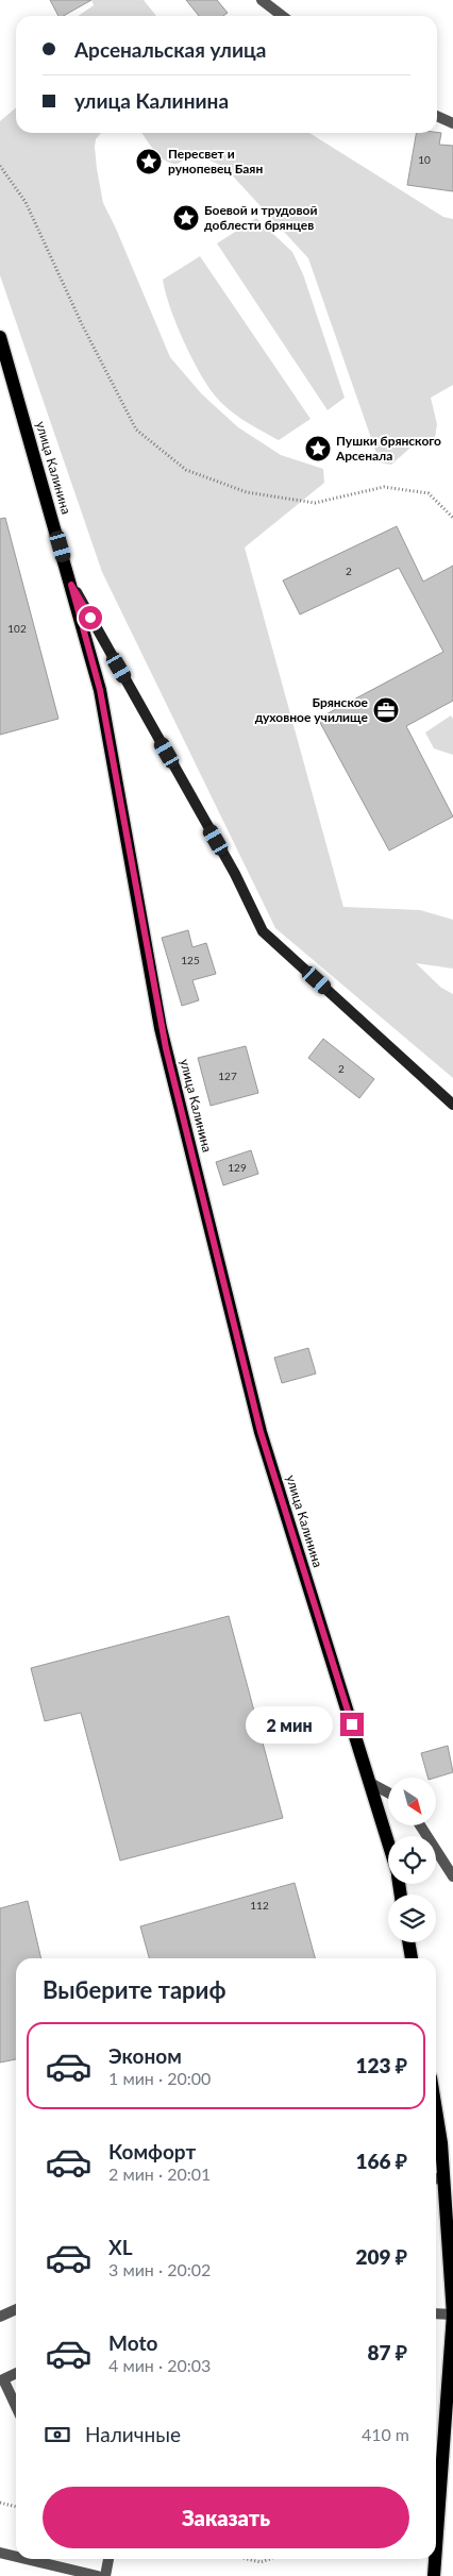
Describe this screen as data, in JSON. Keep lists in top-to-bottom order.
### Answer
{
  "streets": {
    "main road": ["улица Калинина"]
  },
  "places": {
    "place": ["Пересвет и рунопевец Баян", "Боевой и трудовой доблести брянцев", "Пушки брянского Арсенала"],
    "office": ["Брянское духовное училище"]
  },
  "house_numbers": [
    "10",
    "2",
    "102",
    "125",
    "2",
    "127",
    "129",
    "112"
  ],
  "north": "bottom right",
  "page": {
    "banner": ["Арсенальская улица", "улица Калинина"],
    "bubble": "2 мин",
    "heading": "Выберите тариф",
    "list": [
      {
        "name": "Эконом",
        "note": "1 мин · 20:00",
        "value": "123 ₽"
      },
      {
        "name": "Комфорт",
        "note": "2 мин · 20:01",
        "value": "166 ₽"
      },
      {
        "name": "XL",
        "note": "3 мин · 20:02",
        "value": "209 ₽"
      },
      {
        "name": "Moto",
        "note": "4 мин · 20:03",
        "value": "87 ₽"
      }
    ],
    "pay": ["Наличные", "410 m"],
    "buttons": "Заказать"
  }
}
